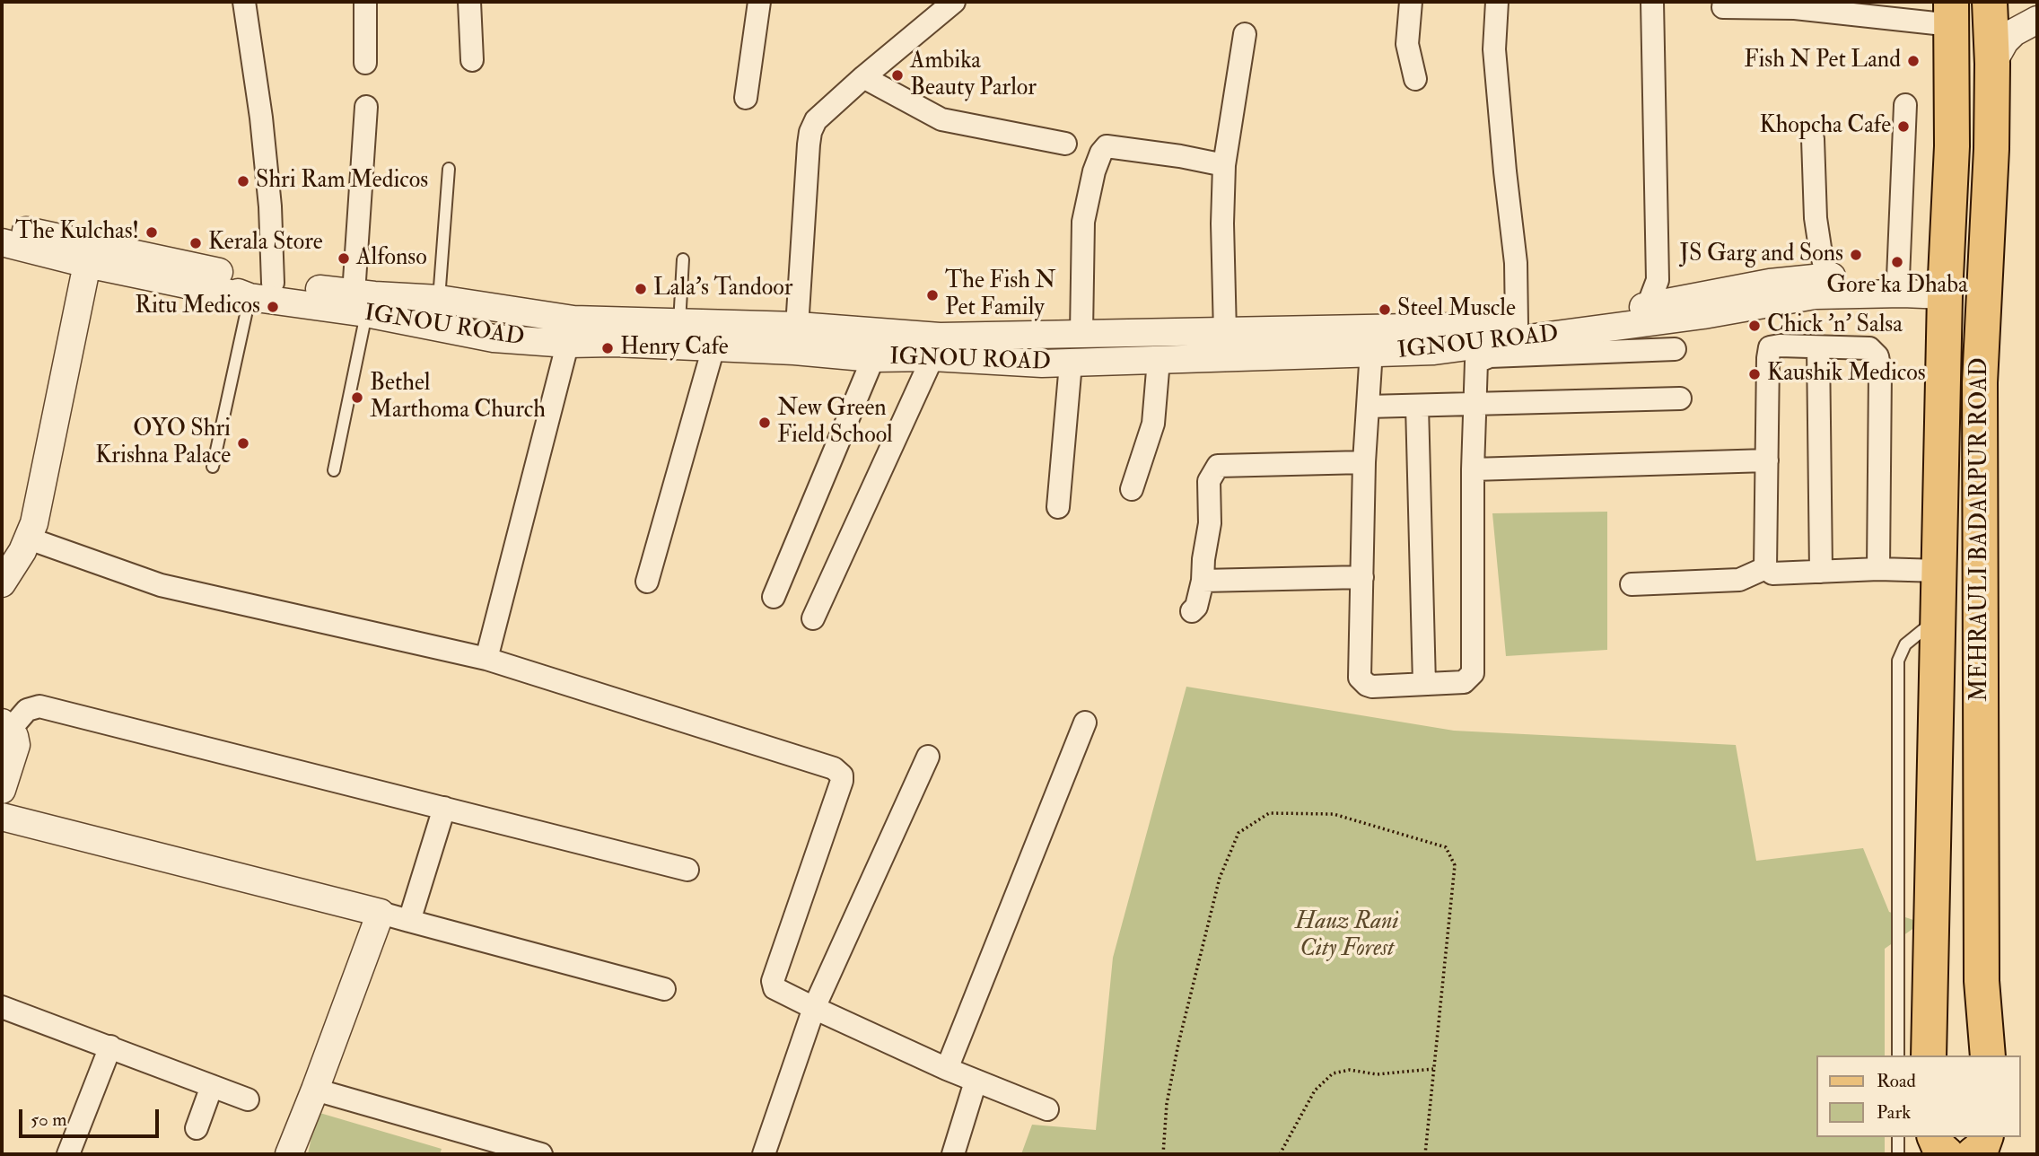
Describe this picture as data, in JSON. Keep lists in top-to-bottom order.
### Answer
{
  "streets": {
    "main road": ["MEHRAULI BADARPUR ROAD"],
    "street": ["IGNOU ROAD"]
  },
  "crossings": [
    ["IGNOU ROAD", "MEHRAULI BADARPUR ROAD"]
  ],
  "parks": ["Hauz Rani City Forest"],
  "places": [
    "Fish N Pet Land",
    "Ambika Beauty Parlor",
    "Khopcha Cafe",
    "Shri Ram Medicos",
    "The Kulchas!",
    "Kerala Store",
    "JS Garg and Sons",
    "Alfonso",
    "Gore ka Dhaba",
    "Lala's Tandoor",
    "The Fish N Pet Family",
    "Ritu Medicos",
    "Steel Muscle",
    "Chick 'n' Salsa",
    "Henry Cafe",
    "Kaushik Medicos",
    "Bethel Marthoma Church",
    "New Green Field School",
    "OYO Shri Krishna Palace"
  ],
  "legend": ["Road", "Park"],
  "scale_bar": "50 m"
}
